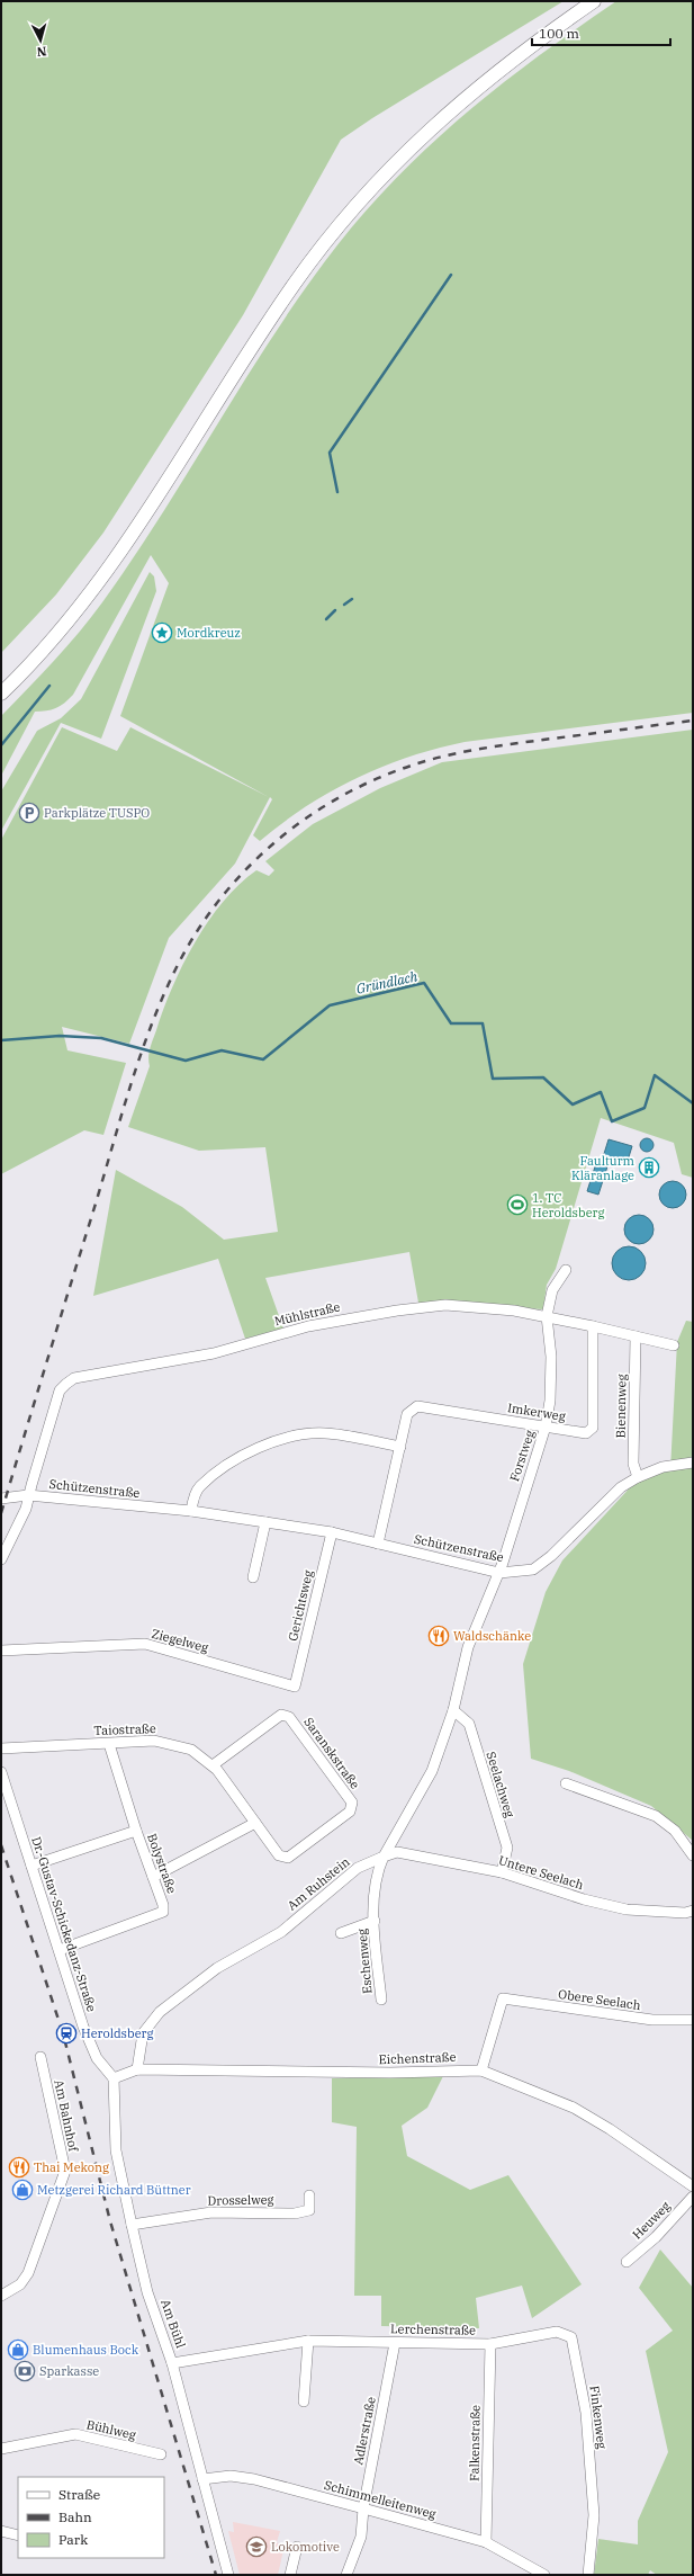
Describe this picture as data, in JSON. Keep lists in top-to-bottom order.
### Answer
{
  "streets": {
    "street": [
      "Mühlstraße",
      "Bienenweg",
      "Imkerweg",
      "Forstweg",
      "Schützenstraße",
      "Gerichtsweg",
      "Ziegelweg",
      "Taiostraße",
      "Saranskstraße",
      "Seelachweg",
      "Bolystraße",
      "Untere Seelach",
      "Am Ruhstein",
      "Dr.-Gustav-Schickedanz-Straße",
      "Eschenweg",
      "Obere Seelach",
      "Eichenstraße",
      "Am Bahnhof",
      "Drosselweg",
      "Heuweg",
      "Am Bühl",
      "Lerchenstraße",
      "Finkenweg",
      "Bühlweg",
      "Adlerstraße",
      "Falkenstraße",
      "Schimmelleitenweg"
    ]
  },
  "crossings": [
    ["Mühlstraße", "Bienenweg"],
    ["Mühlstraße", "Imkerweg"],
    ["Mühlstraße", "Forstweg"],
    ["Mühlstraße", "Schützenstraße"],
    ["Bienenweg", "Schützenstraße"],
    ["Imkerweg", "Forstweg"],
    ["Imkerweg", "Schützenstraße"],
    ["Forstweg", "Schützenstraße"],
    ["Schützenstraße", "Gerichtsweg"],
    ["Gerichtsweg", "Ziegelweg"],
    ["Taiostraße", "Saranskstraße"],
    ["Taiostraße", "Bolystraße"],
    ["Seelachweg", "Untere Seelach"],
    ["Bolystraße", "Dr.-Gustav-Schickedanz-Straße"],
    ["Untere Seelach", "Am Ruhstein"],
    ["Untere Seelach", "Eschenweg"],
    ["Am Ruhstein", "Eschenweg"],
    ["Am Ruhstein", "Eichenstraße"],
    ["Dr.-Gustav-Schickedanz-Straße", "Eichenstraße"],
    ["Dr.-Gustav-Schickedanz-Straße", "Am Bühl"],
    ["Obere Seelach", "Eichenstraße"],
    ["Eichenstraße", "Am Bühl"],
    ["Drosselweg", "Am Bühl"],
    ["Am Bühl", "Lerchenstraße"],
    ["Am Bühl", "Schimmelleitenweg"],
    ["Lerchenstraße", "Finkenweg"],
    ["Lerchenstraße", "Adlerstraße"],
    ["Lerchenstraße", "Falkenstraße"],
    ["Adlerstraße", "Schimmelleitenweg"],
    ["Falkenstraße", "Schimmelleitenweg"]
  ],
  "water": ["Gründlach"],
  "places": {
    "place": ["Mordkreuz"],
    "parking": ["Parkplätze TUSPO"],
    "building": ["Faulturm Kläranlage"],
    "sports": ["1. TC Heroldsberg"],
    "restaurant": ["Waldschänke", "Thai Mekong"],
    "station": ["Heroldsberg"],
    "shop": ["Metzgerei Richard Büttner", "Blumenhaus Bock"],
    "bank": ["Sparkasse"],
    "school or university": ["Lokomotive"]
  },
  "legend": ["Straße", "Bahn", "Park"],
  "scale_bar": "100 m",
  "north": "bottom"
}
